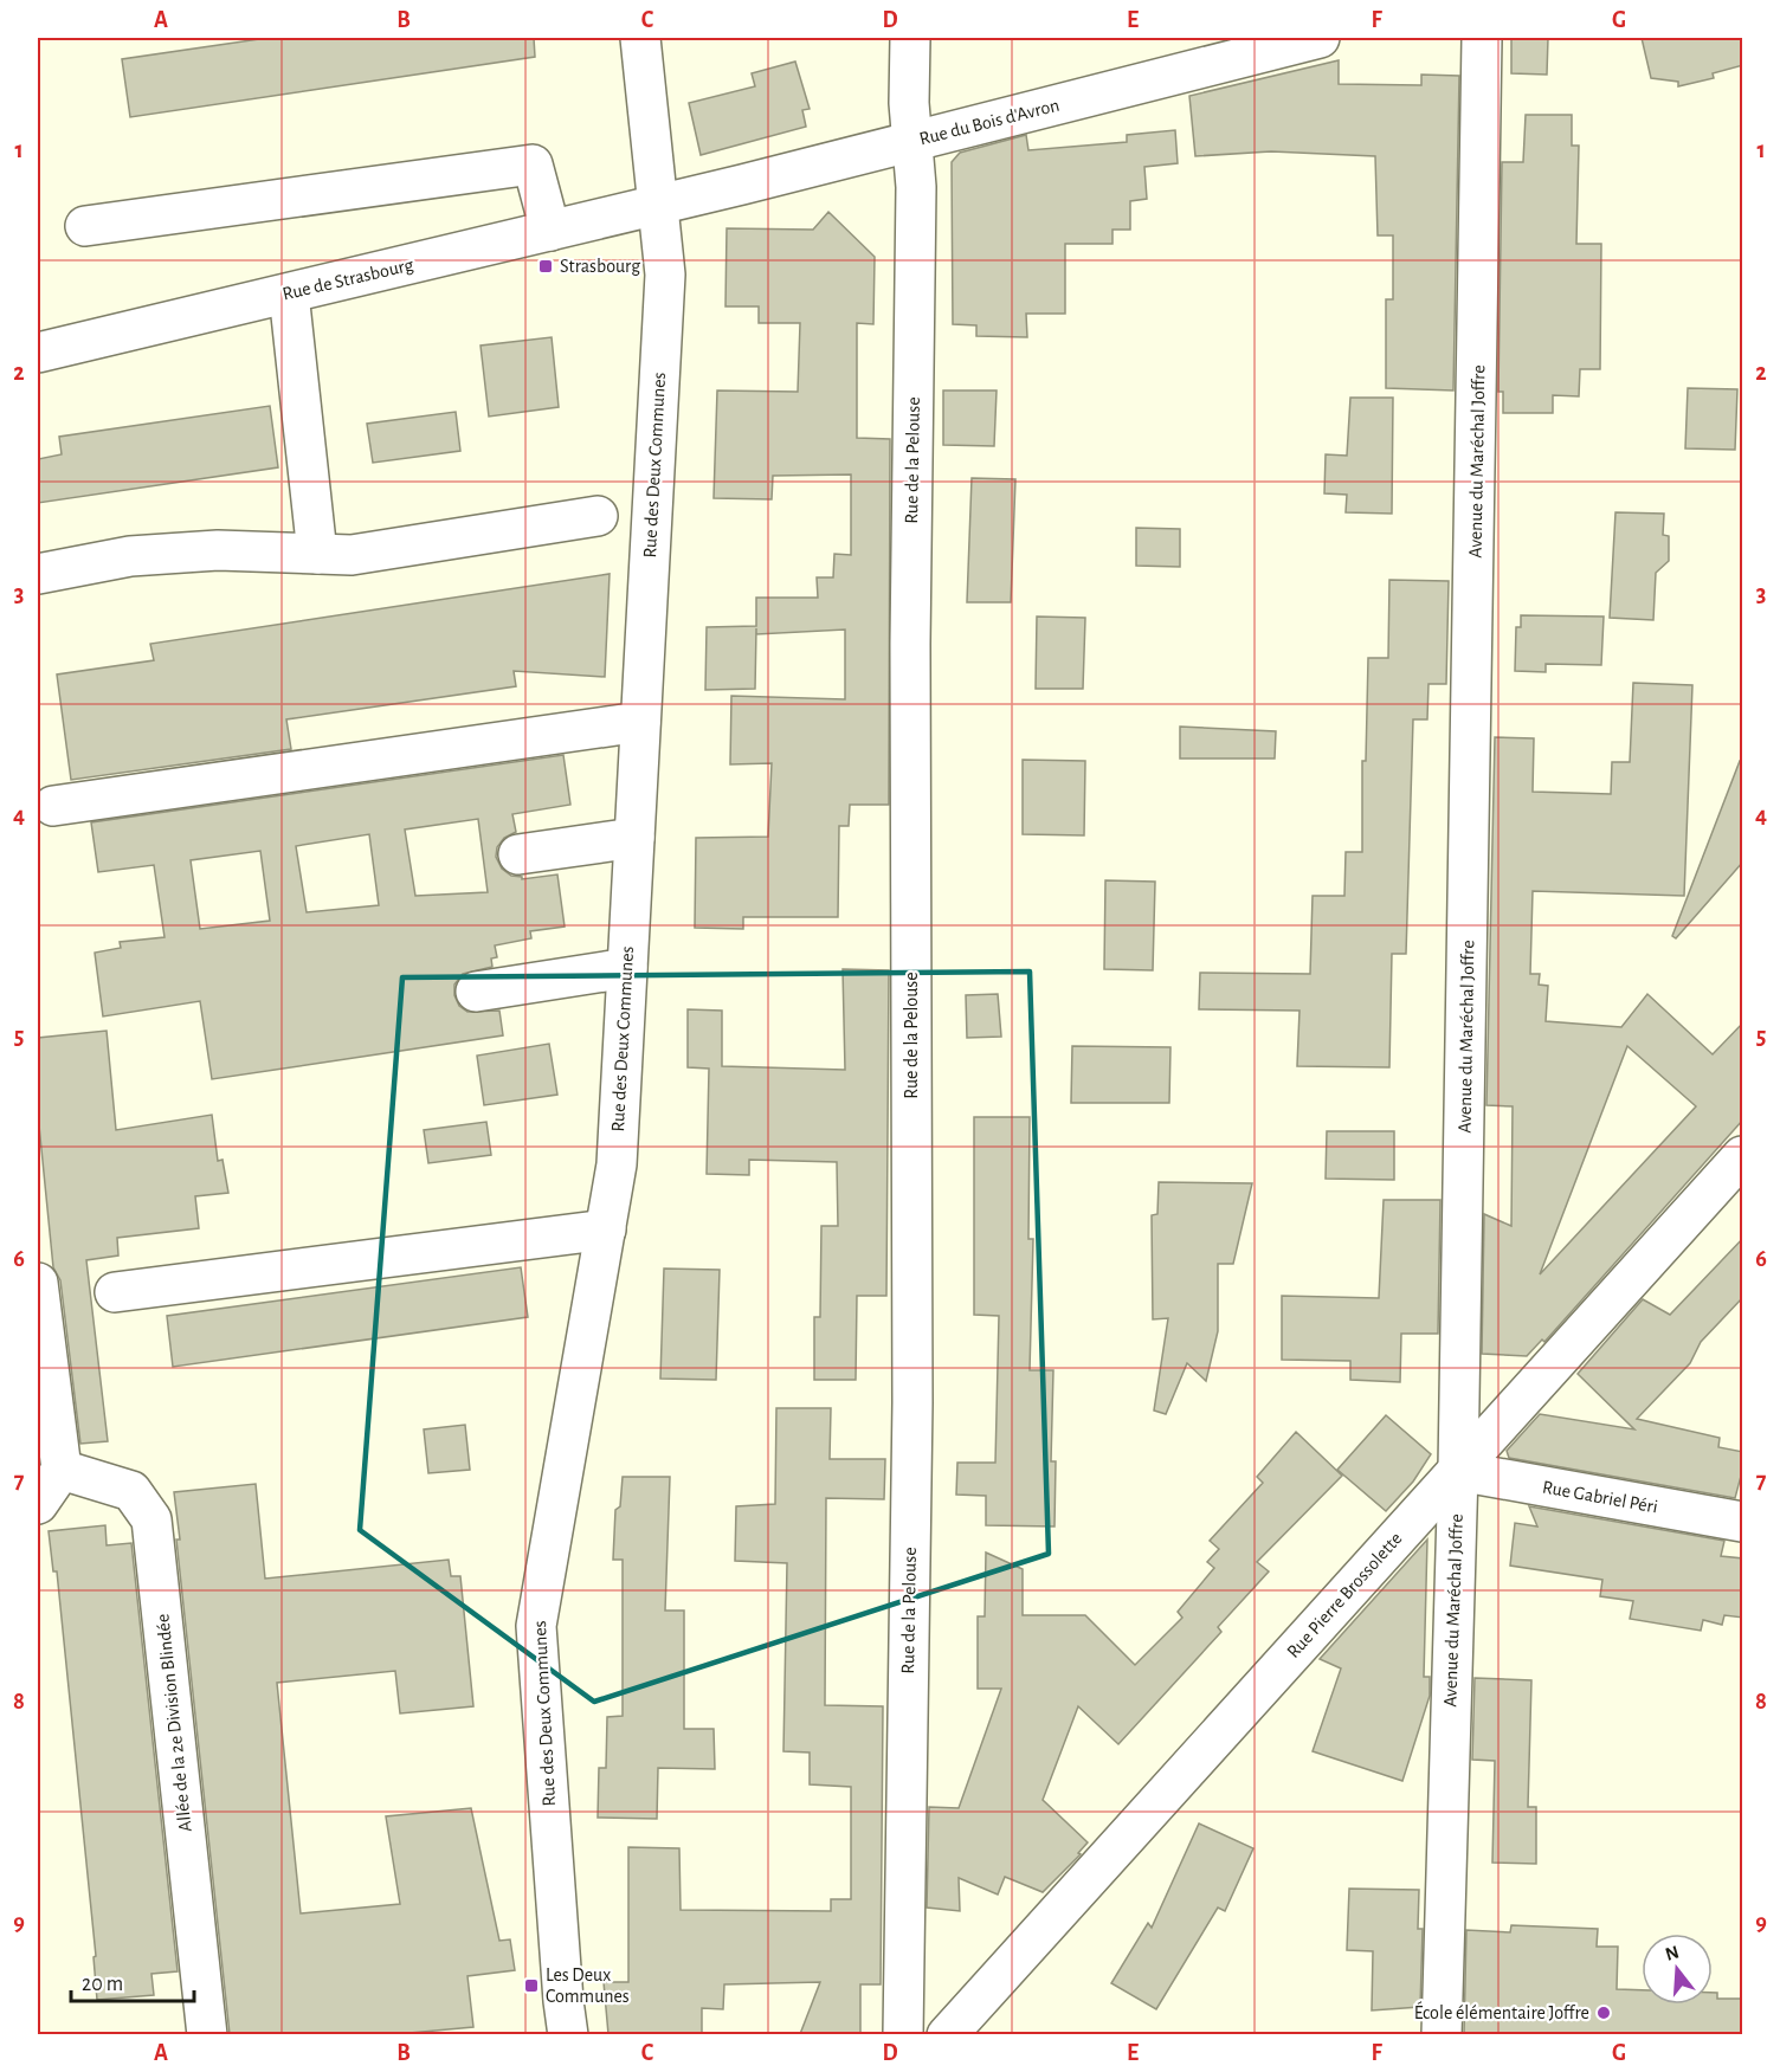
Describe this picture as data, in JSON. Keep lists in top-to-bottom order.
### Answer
{
  "streets": {
    "street": [
      "Rue du Bois d'Avron",
      "Rue de Strasbourg",
      "Rue de la Pelouse",
      "Avenue du Maréchal Joffre",
      "Rue des Deux Communes",
      "Rue Gabriel Péri",
      "Rue Pierre Brossolette",
      "Allée de la 2e Division Blindée"
    ]
  },
  "crossings": [
    ["Rue du Bois d'Avron", "Rue de Strasbourg"],
    ["Rue du Bois d'Avron", "Rue de la Pelouse"],
    ["Rue du Bois d'Avron", "Rue des Deux Communes"],
    ["Rue de Strasbourg", "Rue des Deux Communes"],
    ["Avenue du Maréchal Joffre", "Rue Gabriel Péri"],
    ["Avenue du Maréchal Joffre", "Rue Pierre Brossolette"],
    ["Rue Gabriel Péri", "Rue Pierre Brossolette"]
  ],
  "places": {
    "transit": ["Strasbourg", "Les Deux Communes"],
    "other": ["École élémentaire Joffre"]
  },
  "scale_bar": "20 m",
  "north": "top",
  "grid": {
    "columns": [
      "A",
      "B",
      "C",
      "D",
      "E",
      "F",
      "G"
    ],
    "rows": [
      "1",
      "2",
      "3",
      "4",
      "5",
      "6",
      "7",
      "8",
      "9"
    ]
  }
}
